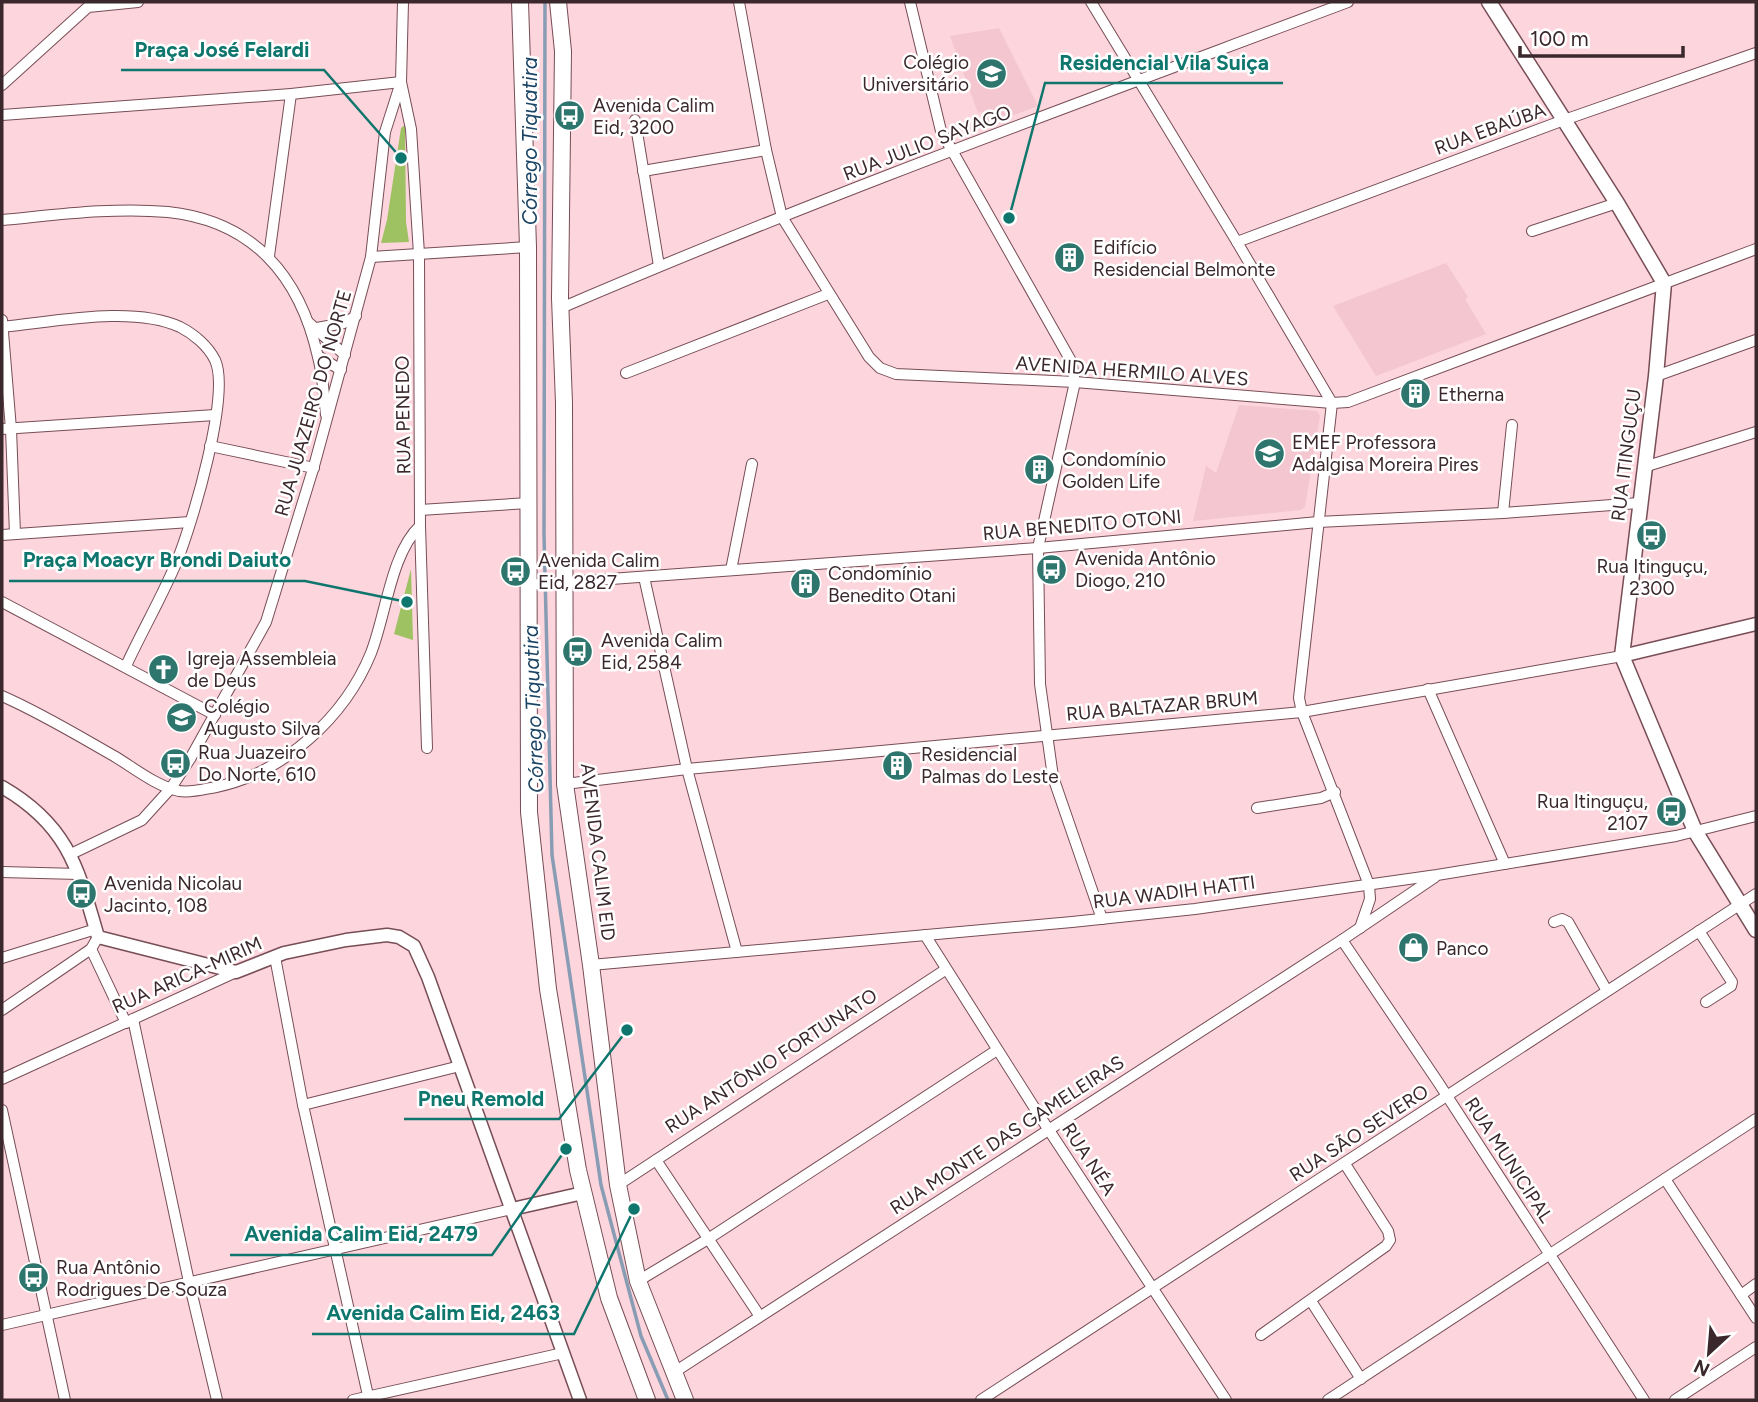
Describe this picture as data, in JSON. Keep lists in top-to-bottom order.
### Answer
{
  "streets": {
    "main road": ["RUA ITINGUÇU", "AVENIDA CALIM EID"],
    "street": [
      "RUA EBAÚBA",
      "RUA JULIO SAYAGO",
      "AVENIDA HERMILO ALVES",
      "RUA JUAZEIRO DO NORTE",
      "RUA PENEDO",
      "RUA BENEDITO OTONI",
      "RUA BALTAZAR BRUM",
      "RUA WADIH HATTI",
      "RUA ARICA-MIRIM",
      "RUA ANTÔNIO FORTUNATO",
      "RUA SÃO SEVERO",
      "RUA MONTE DAS GAMELEIRAS",
      "RUA NÉA",
      "RUA MUNICIPAL"
    ]
  },
  "crossings": [
    ["RUA JULIO SAYAGO", "AVENIDA HERMILO ALVES"],
    ["RUA JULIO SAYAGO", "AVENIDA CALIM EID"],
    ["AVENIDA HERMILO ALVES", "RUA ITINGUÇU"],
    ["RUA JUAZEIRO DO NORTE", "RUA PENEDO"],
    ["RUA ITINGUÇU", "RUA BENEDITO OTONI"],
    ["RUA ITINGUÇU", "RUA BALTAZAR BRUM"],
    ["RUA ITINGUÇU", "RUA WADIH HATTI"],
    ["RUA ITINGUÇU", "RUA SÃO SEVERO"],
    ["RUA BENEDITO OTONI", "AVENIDA CALIM EID"],
    ["RUA BALTAZAR BRUM", "AVENIDA CALIM EID"],
    ["AVENIDA CALIM EID", "RUA WADIH HATTI"],
    ["AVENIDA CALIM EID", "RUA ANTÔNIO FORTUNATO"],
    ["AVENIDA CALIM EID", "RUA MONTE DAS GAMELEIRAS"],
    ["RUA WADIH HATTI", "RUA MONTE DAS GAMELEIRAS"],
    ["RUA WADIH HATTI", "RUA NÉA"],
    ["RUA ANTÔNIO FORTUNATO", "RUA NÉA"],
    ["RUA SÃO SEVERO", "RUA NÉA"],
    ["RUA SÃO SEVERO", "RUA MUNICIPAL"],
    ["RUA MONTE DAS GAMELEIRAS", "RUA NÉA"],
    ["RUA MONTE DAS GAMELEIRAS", "RUA MUNICIPAL"]
  ],
  "water": ["Córrego Tiquatira"],
  "places": {
    "school or university": ["Colégio Universitário", "EMEF Professora Adalgisa Moreira Pires", "Colégio Augusto Silva"],
    "bus stop": [
      "Avenida Calim Eid, 3200",
      "Rua Itinguçu, 2300",
      "Avenida Antônio Diogo, 210",
      "Avenida Calim Eid, 2827",
      "Avenida Calim Eid, 2584",
      "Rua Juazeiro Do Norte, 610",
      "Rua Itinguçu, 2107",
      "Avenida Nicolau Jacinto, 108",
      "Rua Antônio Rodrigues De Souza"
    ],
    "other": [
      "Praça José Felardi",
      "Residencial Vila Suiça",
      "Praça Moacyr Brondi Daiuto",
      "Pneu Remold",
      "Avenida Calim Eid, 2479",
      "Avenida Calim Eid, 2463"
    ],
    "building": [
      "Edifício Residencial Belmonte",
      "Etherna",
      "Condomínio Golden Life",
      "Condomínio Benedito Otani",
      "Residencial Palmas do Leste"
    ],
    "church": ["Igreja Assembleia de Deus"],
    "shop": ["Panco"]
  },
  "scale_bar": "100 m",
  "north": "bottom left"
}
